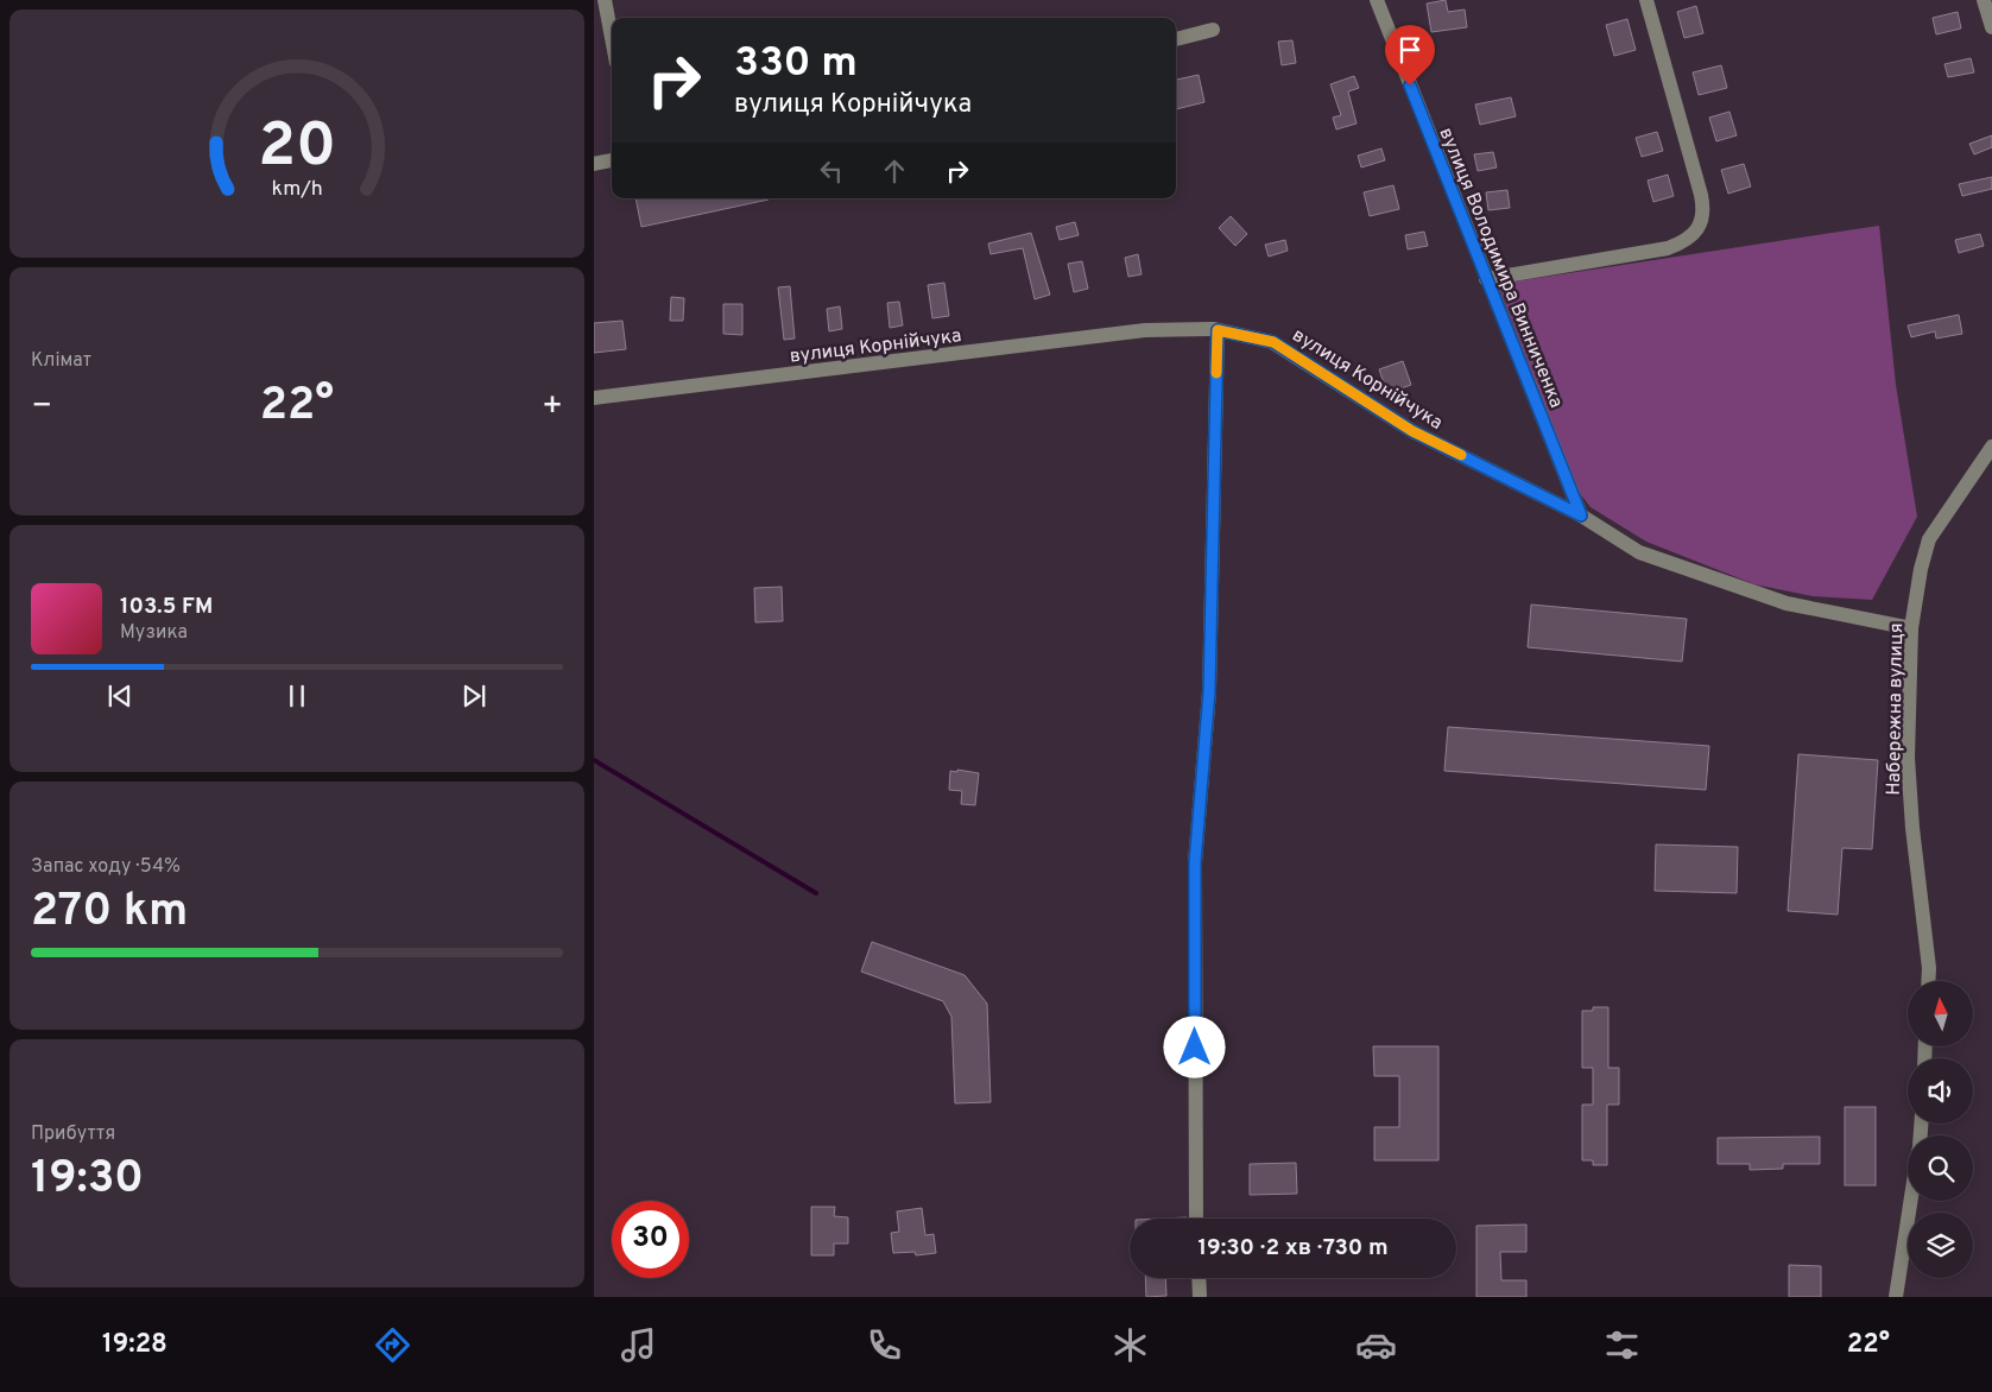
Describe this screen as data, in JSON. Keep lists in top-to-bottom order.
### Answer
{
  "streets": {
    "street": ["вулиця Володимира Винниченка", "вулиця Корнійчука", "Набережна вулиця"]
  },
  "crossings": [
    ["вулиця Володимира Винниченка", "вулиця Корнійчука"],
    ["вулиця Корнійчука", "Набережна вулиця"]
  ],
  "north": "top",
  "page": {
    "turn": ["330 m", "вулиця Корнійчука"],
    "tile": [
      "Клімат",
      ["Запас ходу · 54%", "270 km"],
      ["Прибуття", "19:30"]
    ],
    "heat": ["−", "22°", "+"],
    "song": ["103.5 FM", "Музика"],
    "limit": "30",
    "trip": "19:30 · 2 хв · 730 m",
    "tabs": ["19:28", "22°"],
    "gauge": ["20", "km/h"]
  }
}
